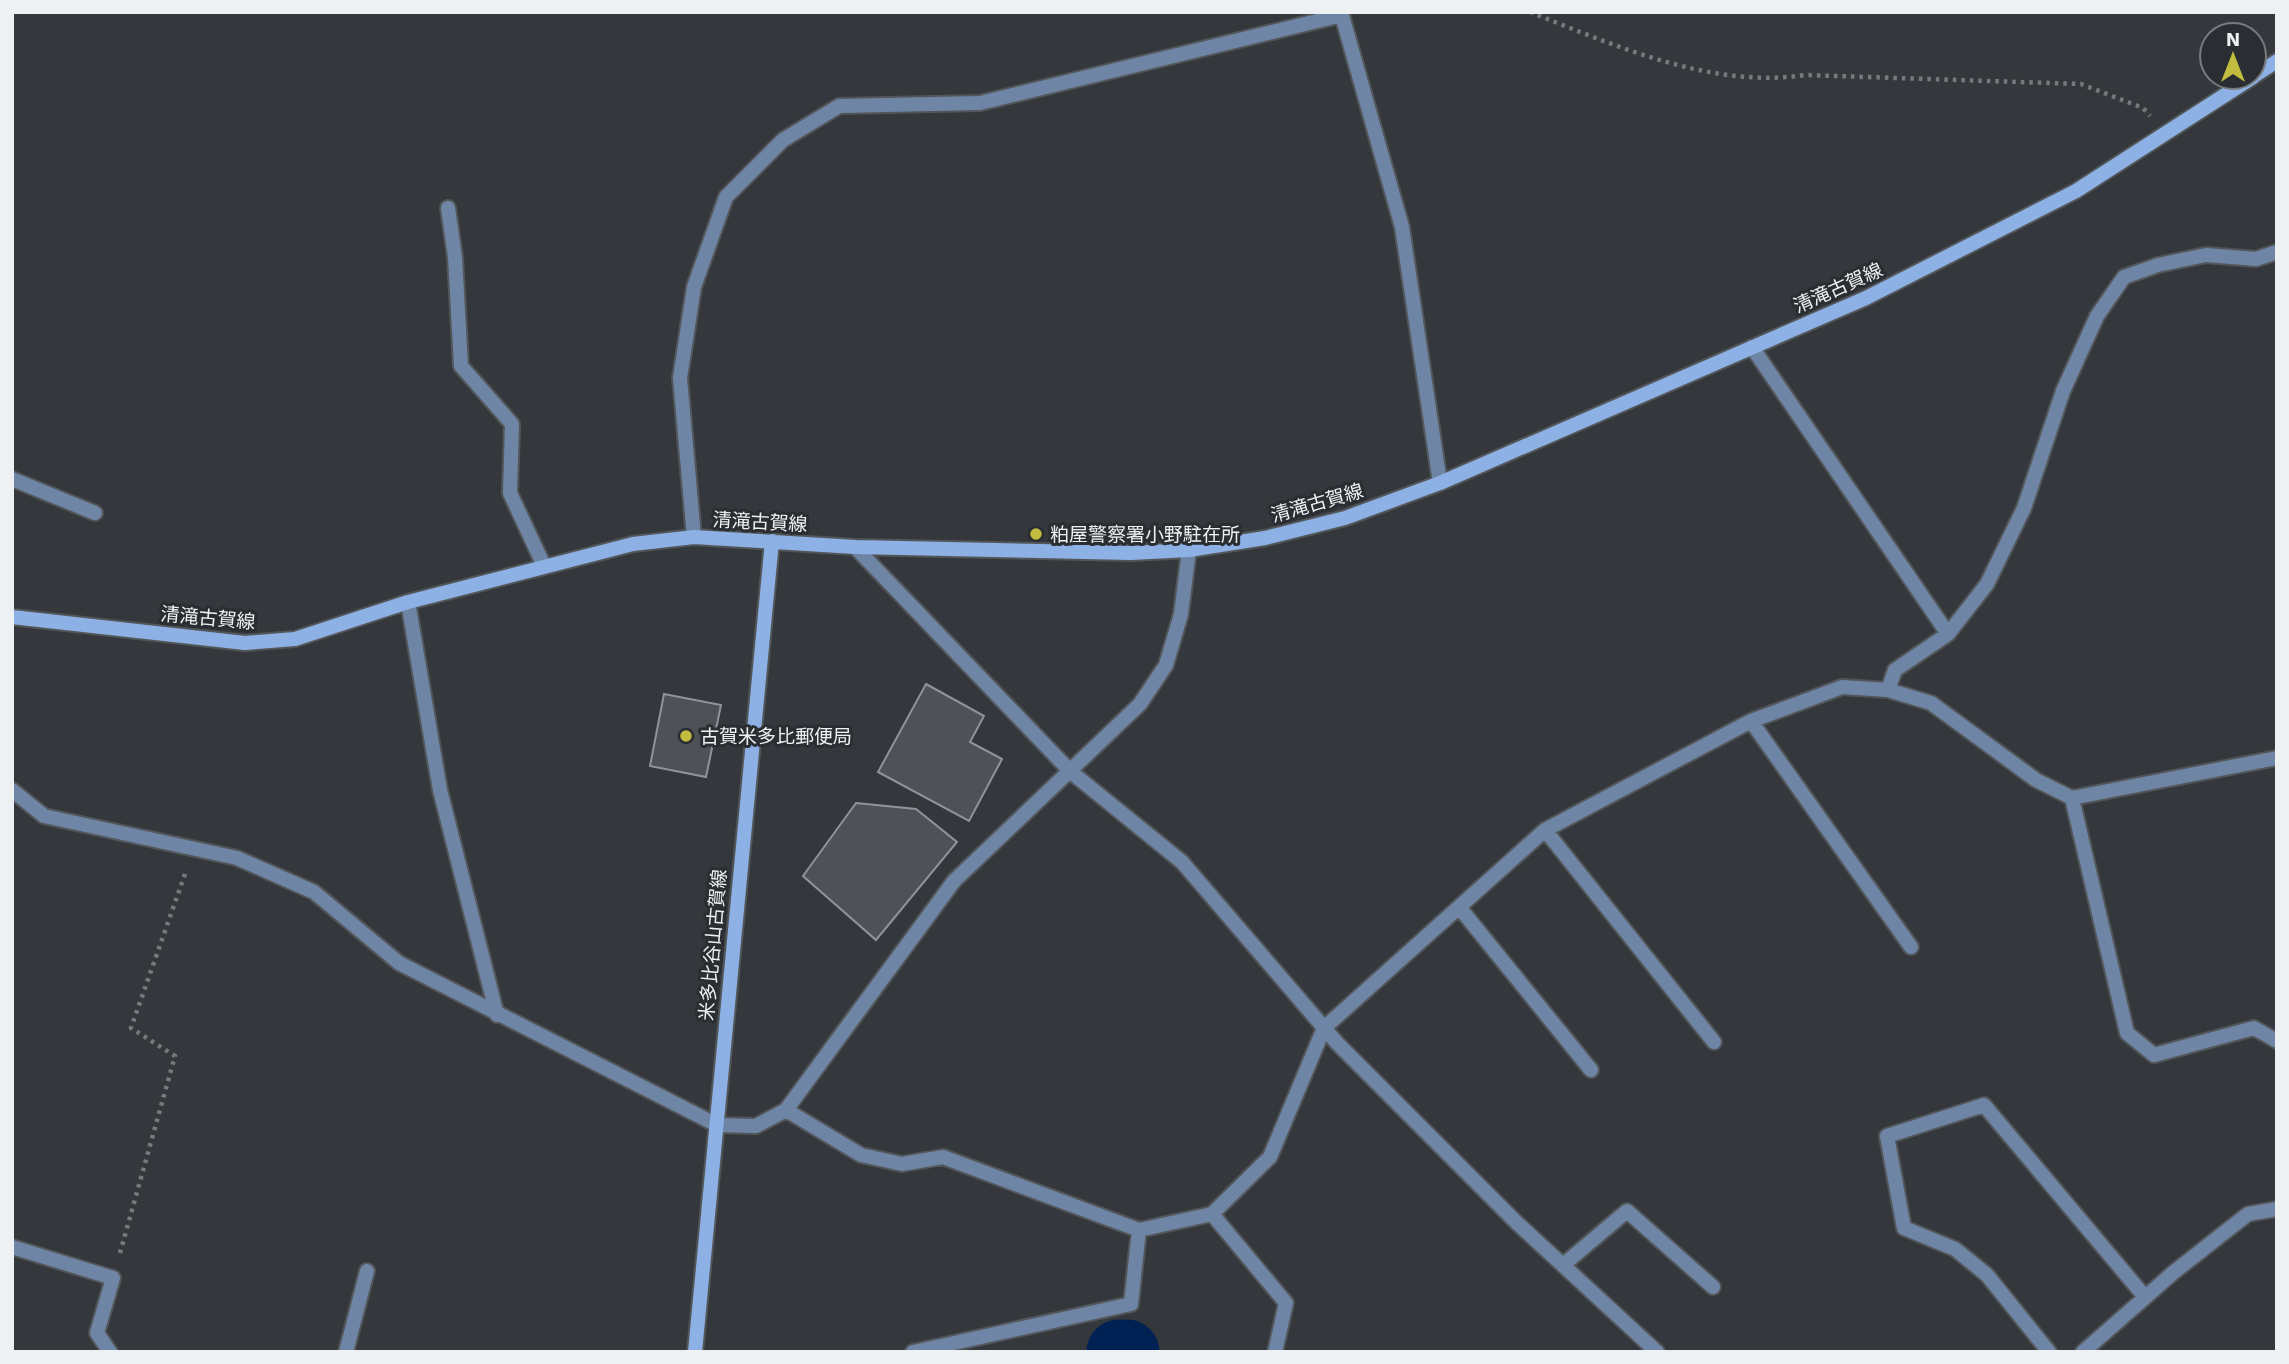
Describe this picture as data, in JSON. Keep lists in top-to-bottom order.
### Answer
{
  "streets": {
    "main road": ["清滝古賀線", "米多比谷山古賀線"]
  },
  "crossings": [
    ["清滝古賀線", "米多比谷山古賀線"]
  ],
  "places": ["粕屋警察署小野駐在所", "古賀米多比郵便局"],
  "north": "top"
}
